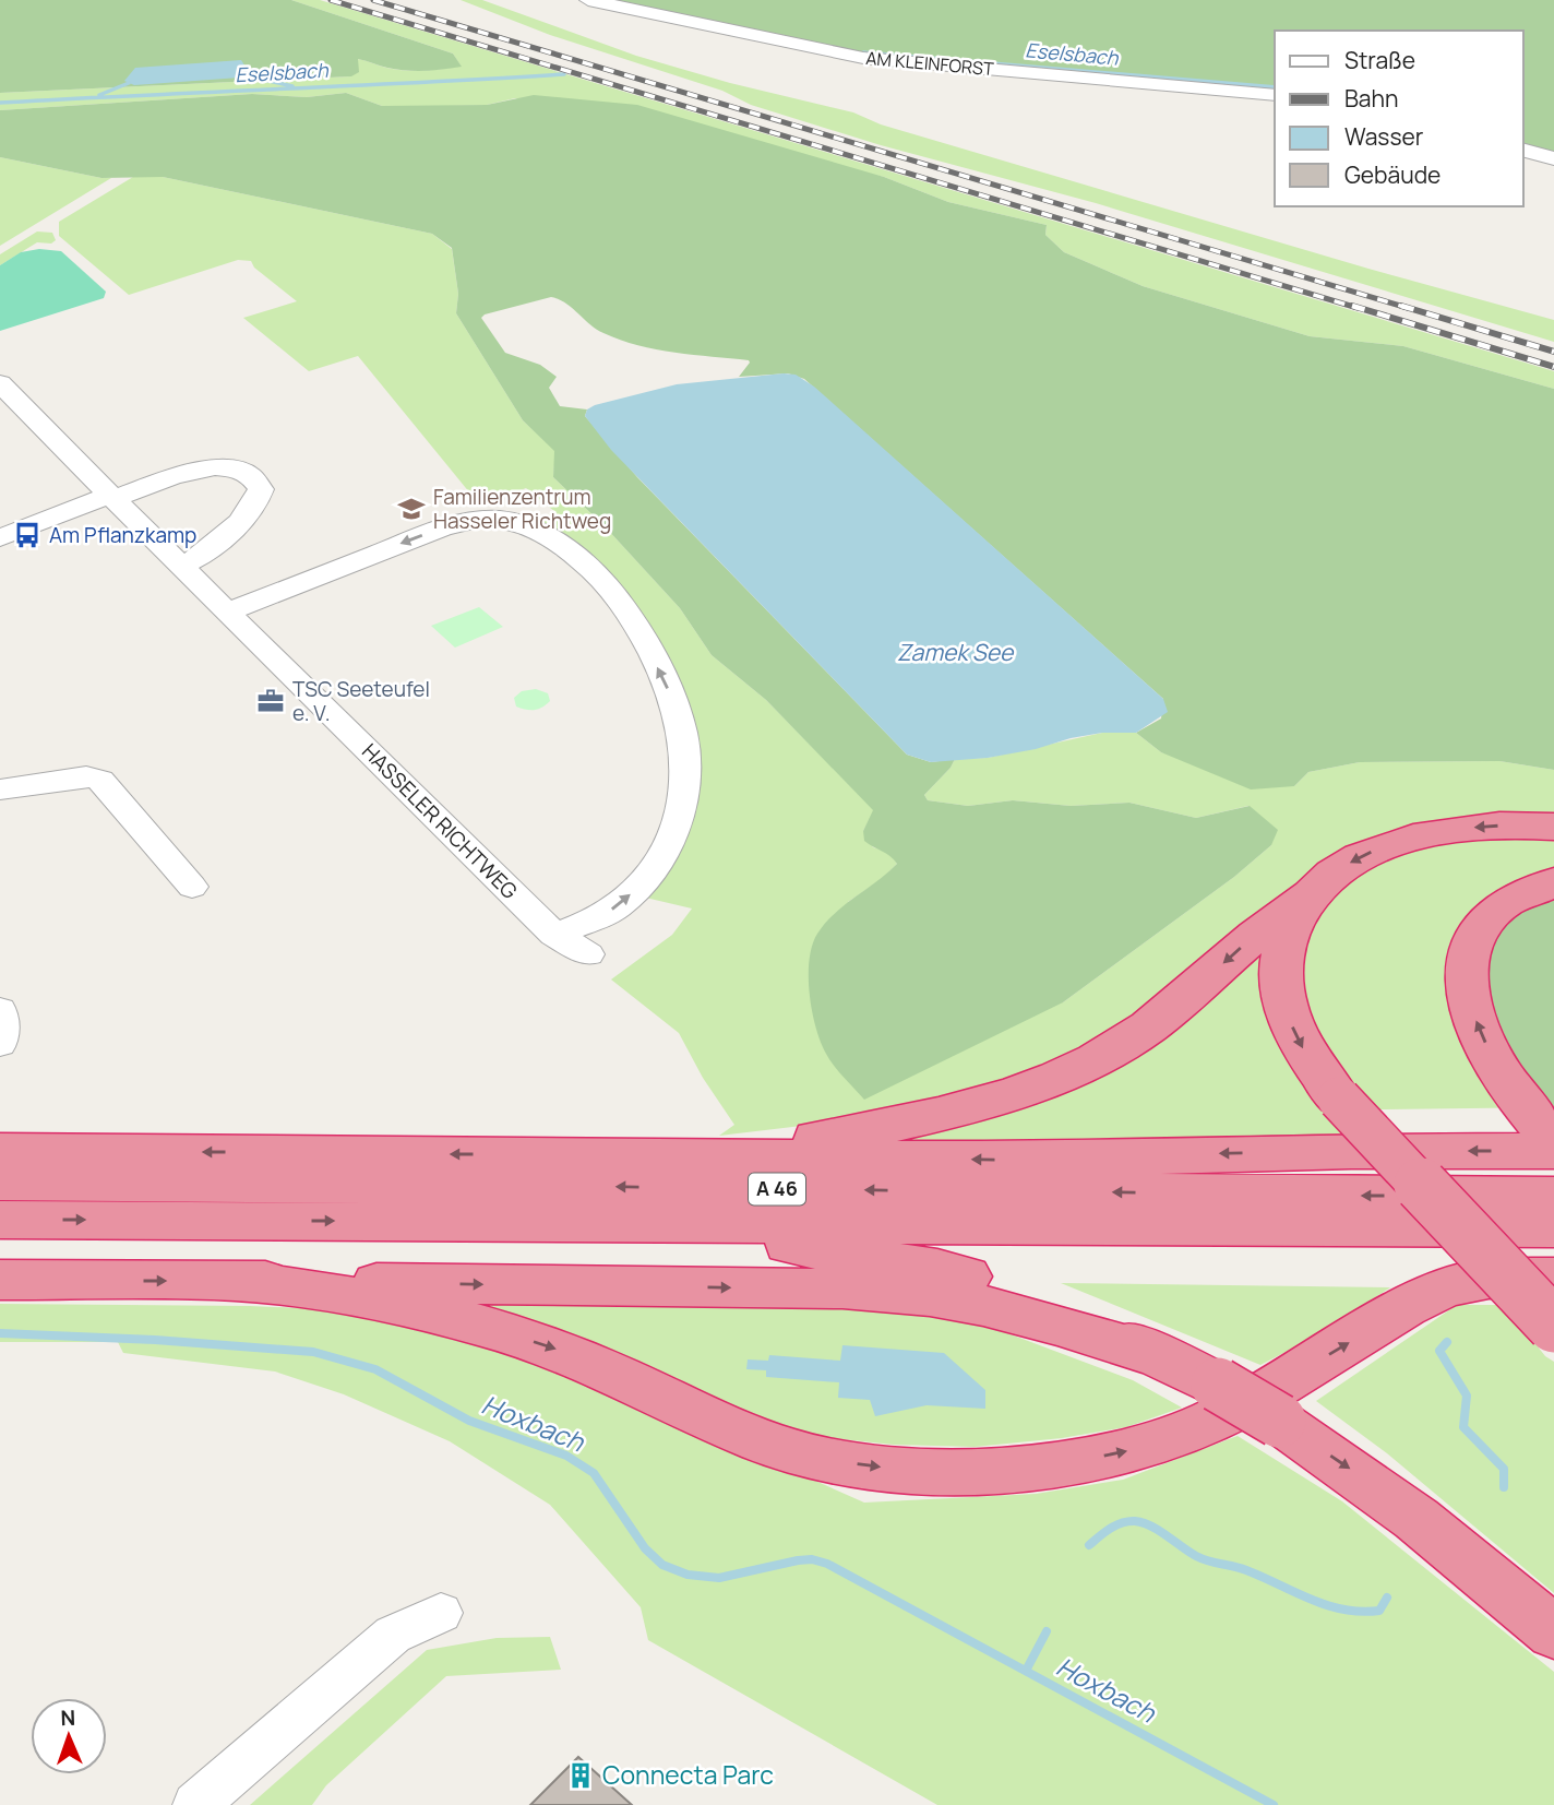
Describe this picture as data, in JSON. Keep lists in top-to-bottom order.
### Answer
{
  "streets": {
    "highway": ["A 46"],
    "street": ["AM KLEINFORST", "HASSELER RICHTWEG"]
  },
  "water": ["Eselsbach", "Zamek See", "Hoxbach"],
  "places": {
    "school or university": ["Familienzentrum Hasseler Richtweg"],
    "bus stop": ["Am Pflanzkamp"],
    "office": ["TSC Seeteufel e. V."],
    "building": ["Connecta Parc"]
  },
  "legend": [
    "Straße",
    "Bahn",
    "Wasser",
    "Gebäude"
  ],
  "north": "top"
}
